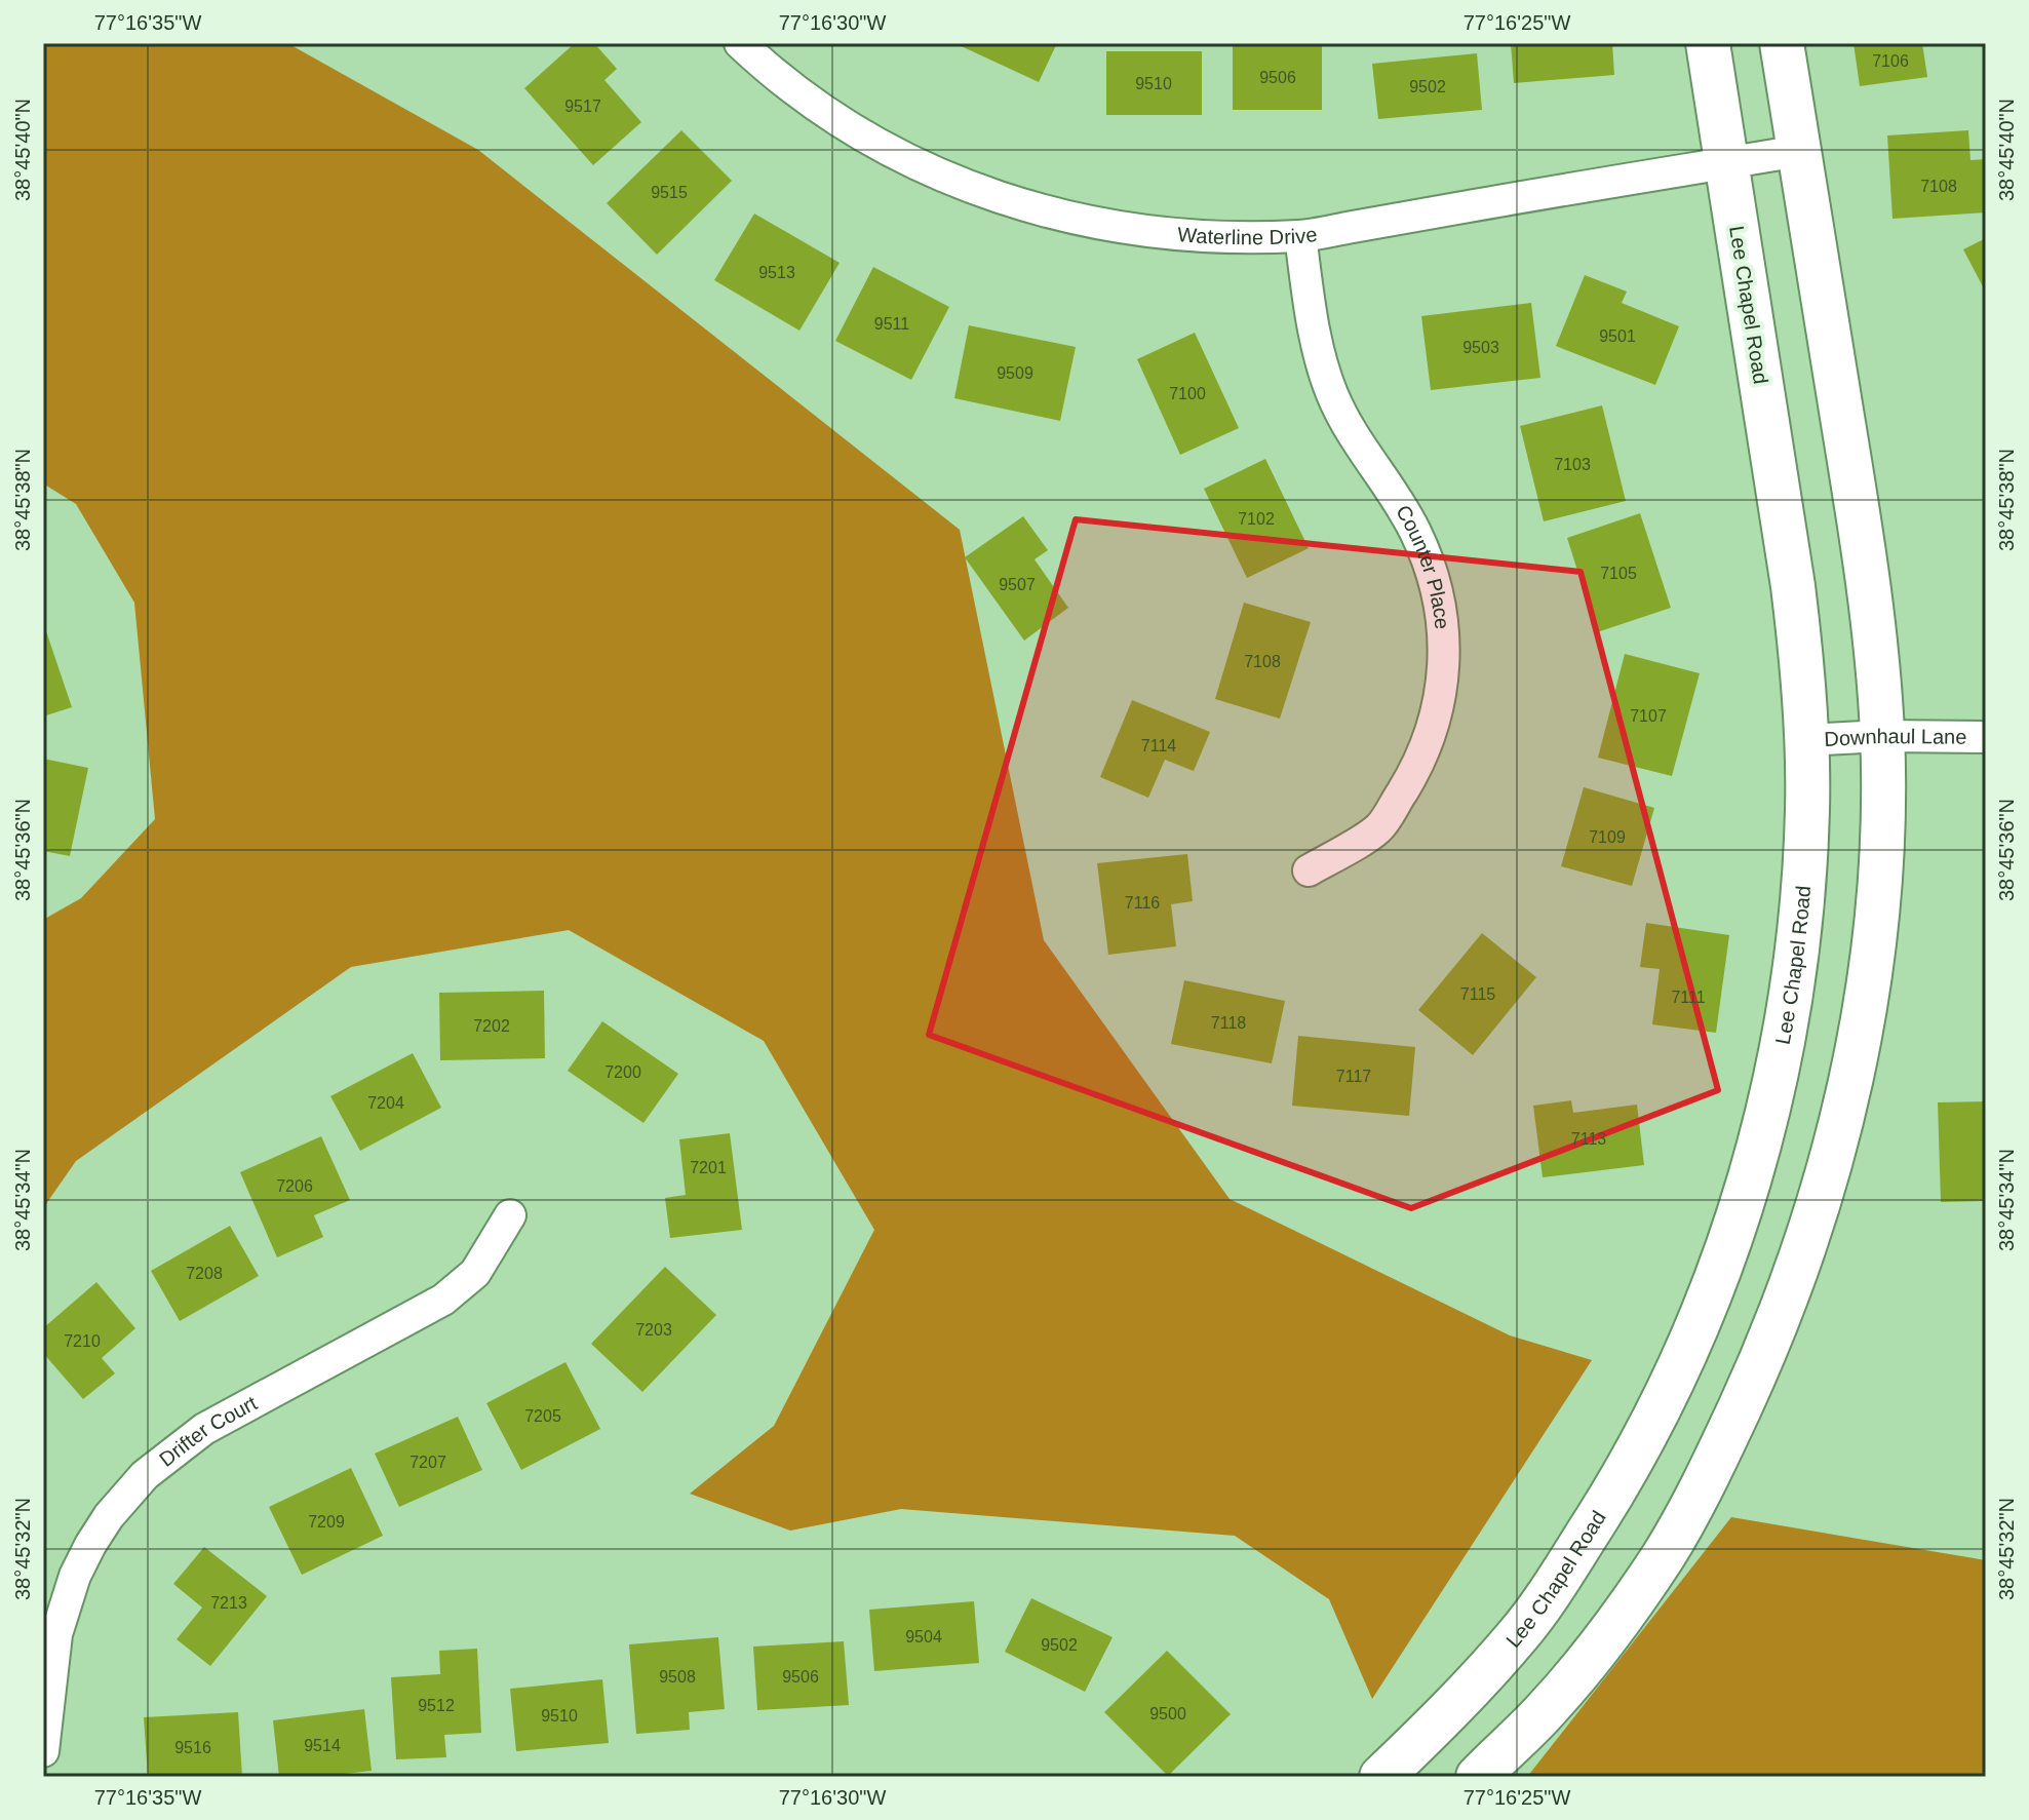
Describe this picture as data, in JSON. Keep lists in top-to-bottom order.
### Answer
{
  "streets": {
    "main road": ["Lee Chapel Road"],
    "street": [
      "Waterline Drive",
      "Counter Place",
      "Downhaul Lane",
      "Drifter Court"
    ]
  },
  "crossings": [
    ["Waterline Drive", "Lee Chapel Road"],
    ["Waterline Drive", "Counter Place"],
    ["Lee Chapel Road", "Downhaul Lane"]
  ],
  "house_numbers": [
    "7106",
    "9506",
    "9510",
    "9502",
    "9517",
    "7108",
    "9515",
    "9513",
    "9511",
    "9501",
    "9503",
    "9509",
    "7100",
    "7103",
    "7102",
    "7105",
    "9507",
    "7108",
    "7107",
    "7114",
    "7109",
    "7116",
    "7115",
    "7111",
    "7118",
    "7202",
    "7200",
    "7117",
    "7204",
    "7113",
    "7201",
    "7206",
    "7208",
    "7203",
    "7210",
    "7205",
    "7207",
    "7209",
    "7213",
    "9504",
    "9502",
    "9508",
    "9506",
    "9512",
    "9500",
    "9510",
    "9514",
    "9516"
  ],
  "coordinates": [
    "77°16'35\"W",
    "77°16'30\"W",
    "77°16'25\"W",
    "38°45'40\"N",
    "38°45'38\"N",
    "38°45'36\"N",
    "38°45'34\"N",
    "38°45'32\"N"
  ]
}
